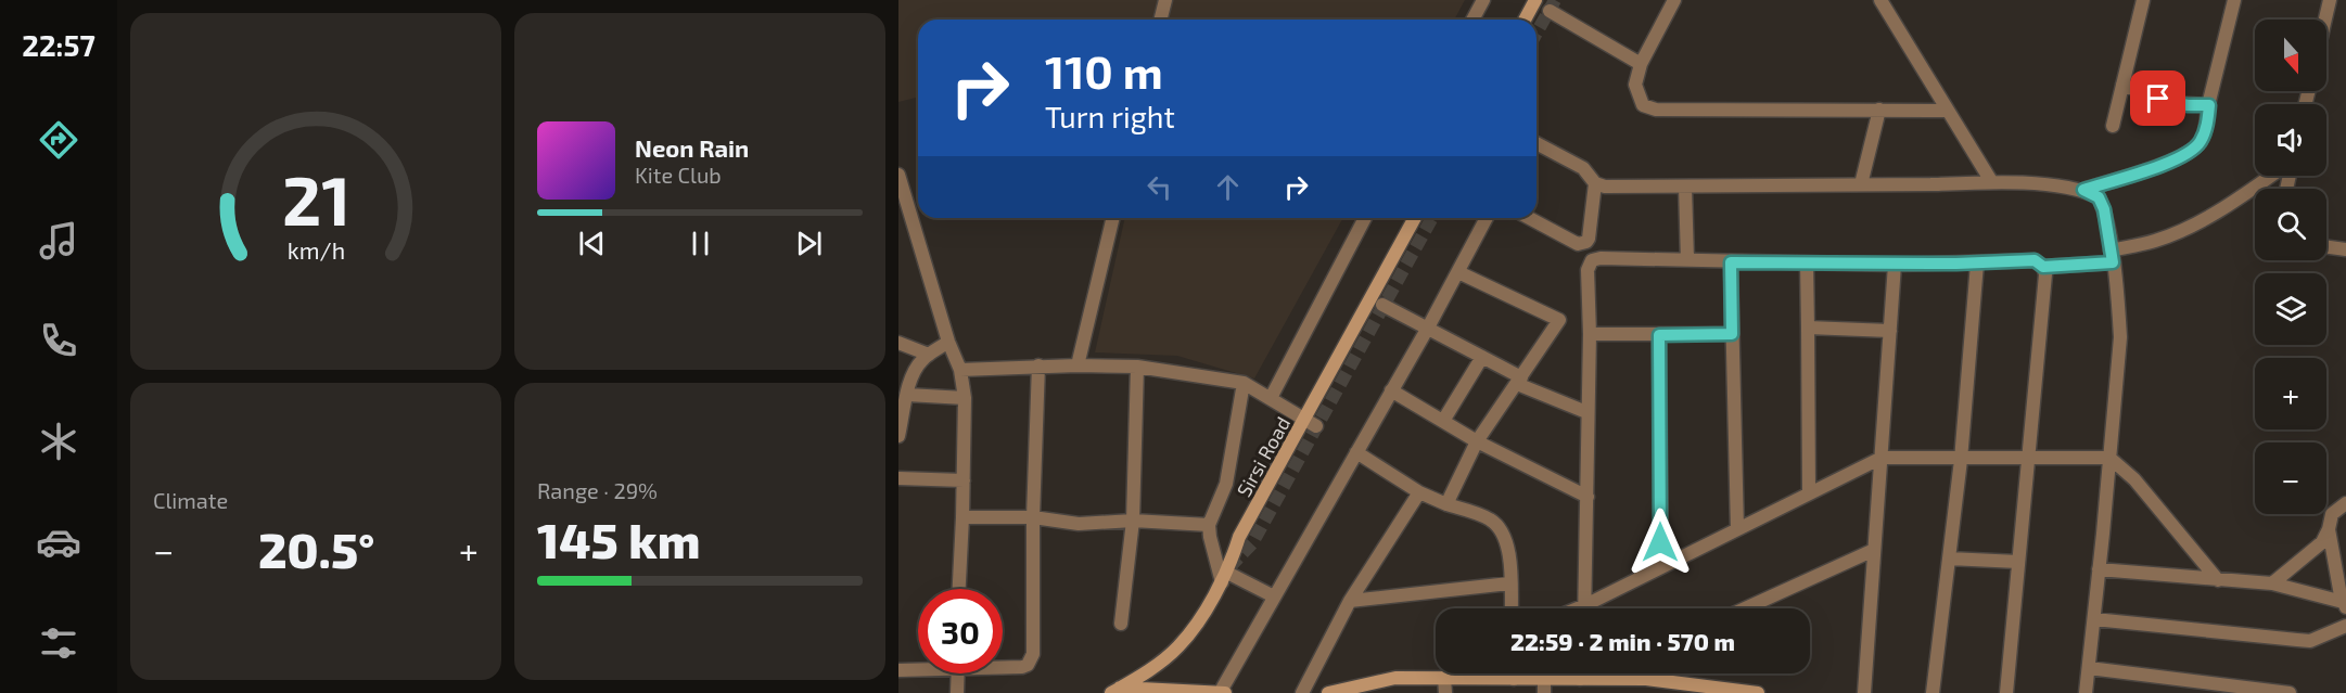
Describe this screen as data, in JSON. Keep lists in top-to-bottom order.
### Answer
{
  "streets": {
    "main road": ["Sirsi Road"]
  },
  "north": "bottom",
  "page": {
    "tabs": "22:57",
    "map_buttons": ["+", "−"],
    "turn": ["110 m", "Turn right"],
    "song": ["Neon Rain", "Kite Club"],
    "tile": [
      "Climate",
      ["Range · 29%", "145 km"]
    ],
    "heat": ["−", "20.5°", "+"],
    "limit": "30",
    "trip": "22:59 · 2 min · 570 m",
    "gauge": ["21", "km/h"]
  }
}
